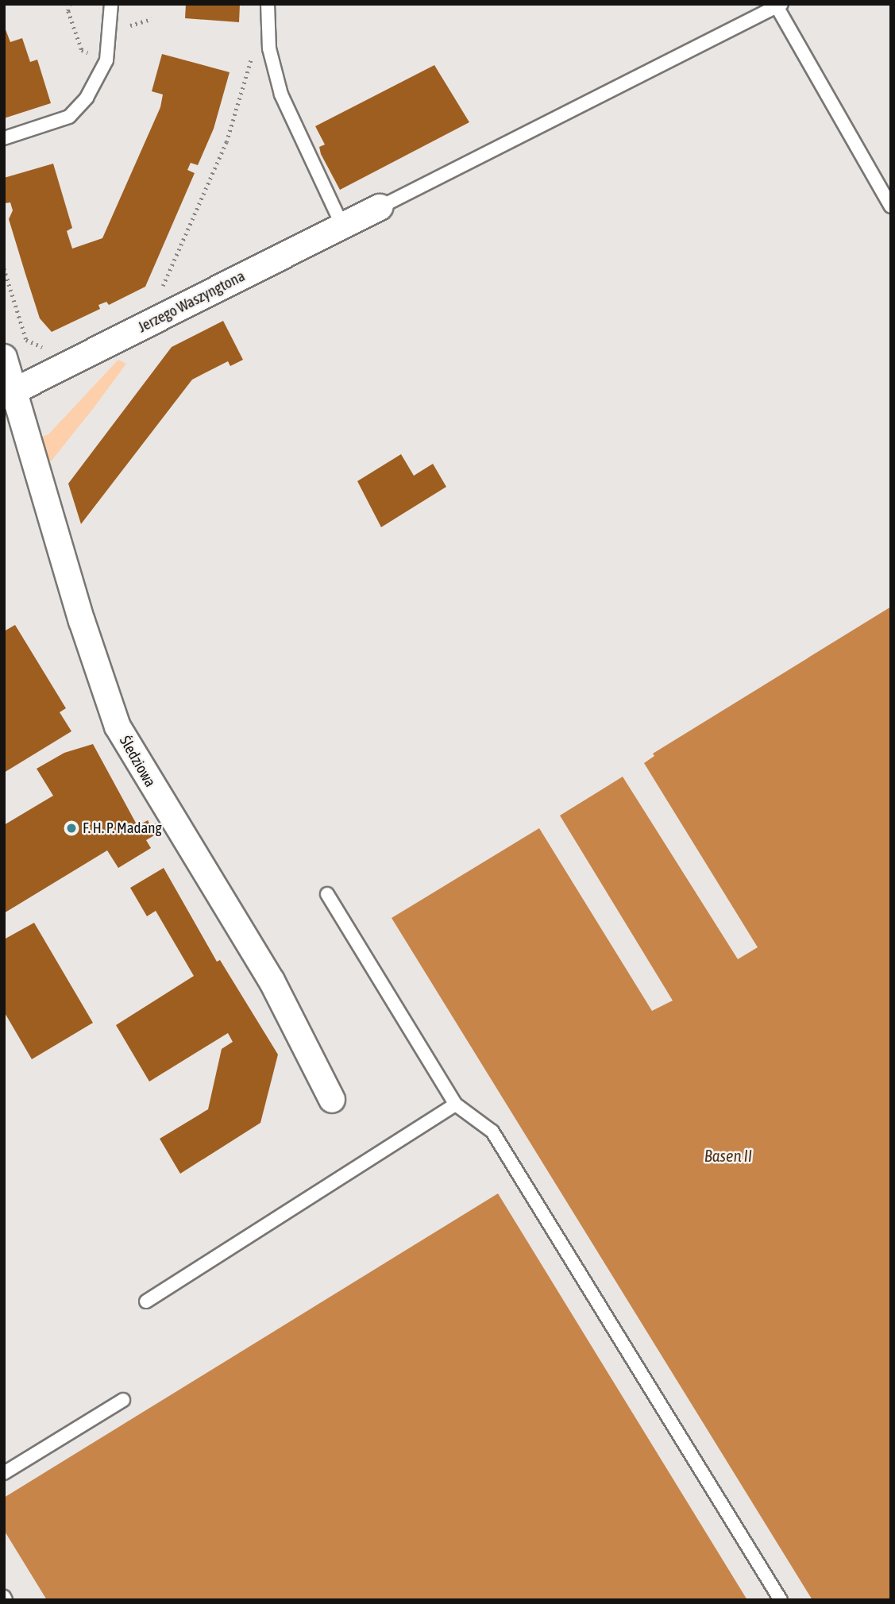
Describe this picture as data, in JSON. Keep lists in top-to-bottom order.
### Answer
{
  "streets": {
    "street": ["Jerzego Waszyngtona", "Śledziowa"]
  },
  "crossings": [
    ["Jerzego Waszyngtona", "Śledziowa"]
  ],
  "water": ["Basen II"],
  "places": ["F. H. P. Madang"]
}
